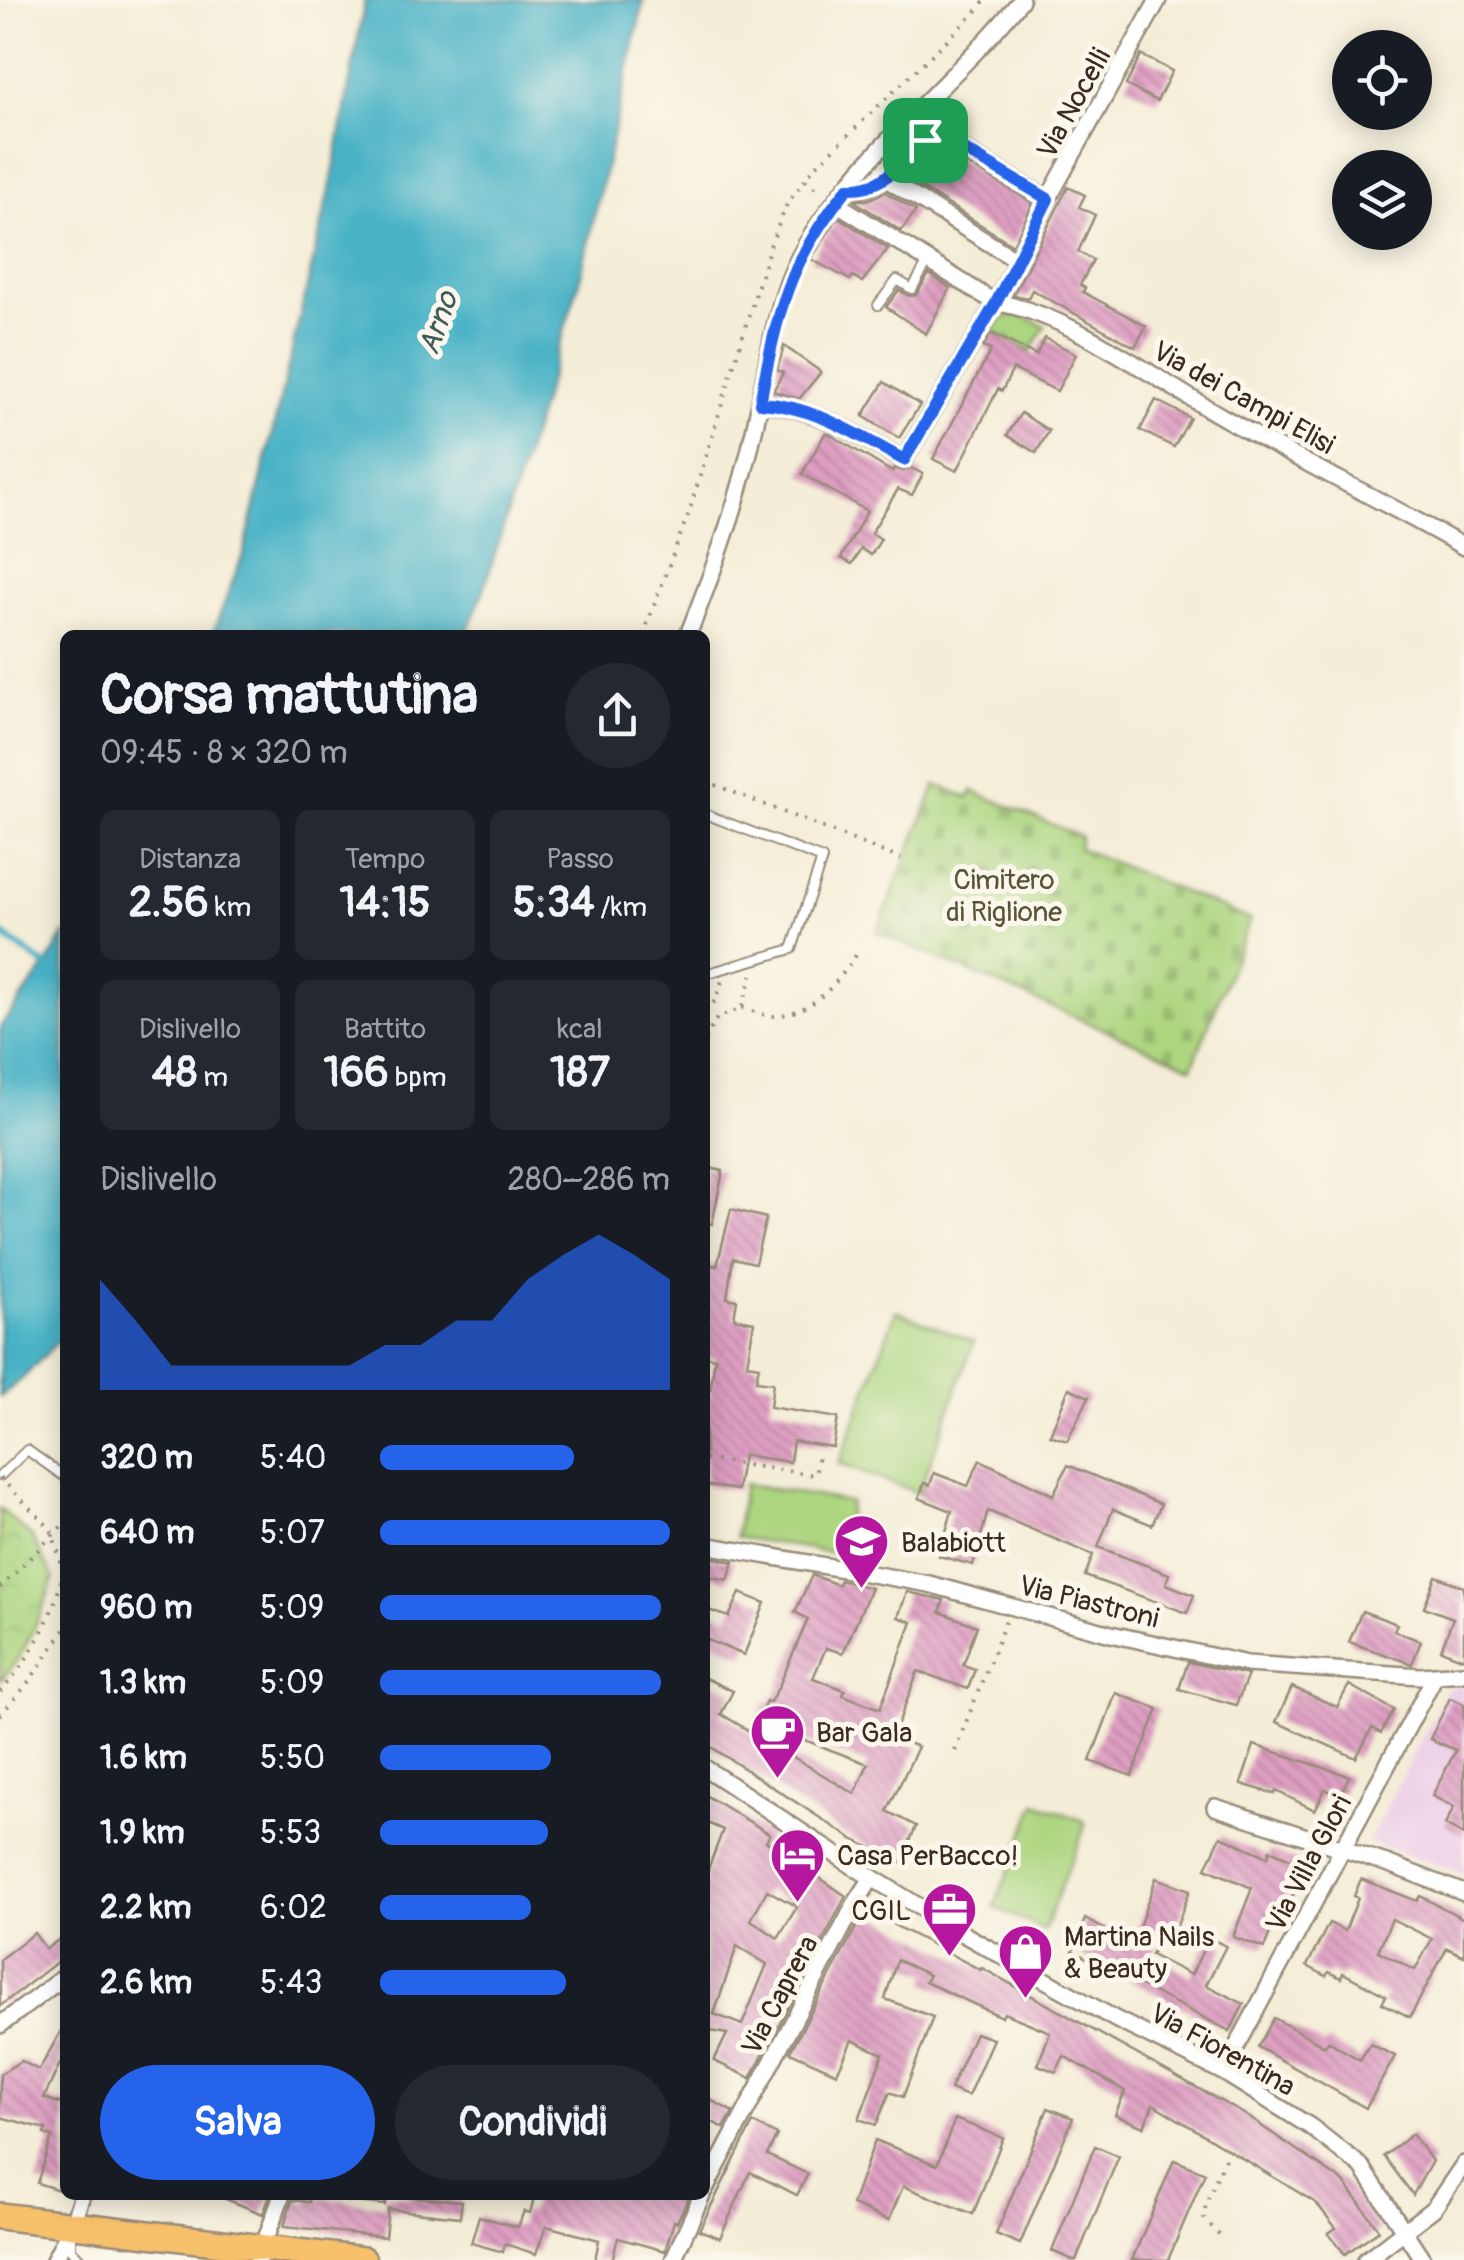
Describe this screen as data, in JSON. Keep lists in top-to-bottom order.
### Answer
{
  "streets": {
    "street": [
      "Via Nocelli",
      "Via dei Campi Elisi",
      "Via Piastroni",
      "Via Villa Glori",
      "Via Caprera",
      "Via Fiorentina"
    ]
  },
  "crossings": [
    ["Via Nocelli", "Via dei Campi Elisi"],
    ["Via Piastroni", "Via Villa Glori"],
    ["Via Villa Glori", "Via Fiorentina"],
    ["Via Caprera", "Via Fiorentina"]
  ],
  "water": ["Arno"],
  "parks": ["Cimitero di Riglione"],
  "places": {
    "school or university": ["Balabiott"],
    "cafe": ["Bar Gala"],
    "hotel": ["Casa PerBacco!"],
    "office": ["CGIL"],
    "shop": ["Martina Nails & Beauty"]
  },
  "page": {
    "heading": ["Corsa mattutina", "09:45 · 8 × 320 m"],
    "stats": [
      ["Distanza", "2.56 km"],
      ["Tempo", "14:15"],
      ["Passo", "5:34 /km"],
      ["Dislivello", "48 m"],
      ["Battito", "166 bpm"],
      ["kcal", "187"]
    ],
    "chart": ["Dislivello", "280–286 m"],
    "list": [
      {
        "name": "320 m",
        "note": "5:40"
      },
      {
        "name": "640 m",
        "note": "5:07"
      },
      {
        "name": "960 m",
        "note": "5:09"
      },
      {
        "name": "1.3 km",
        "note": "5:09"
      },
      {
        "name": "1.6 km",
        "note": "5:50"
      },
      {
        "name": "1.9 km",
        "note": "5:53"
      },
      {
        "name": "2.2 km",
        "note": "6:02"
      },
      {
        "name": "2.6 km",
        "note": "5:43"
      }
    ],
    "buttons": ["Salva", "Condividi"]
  }
}
